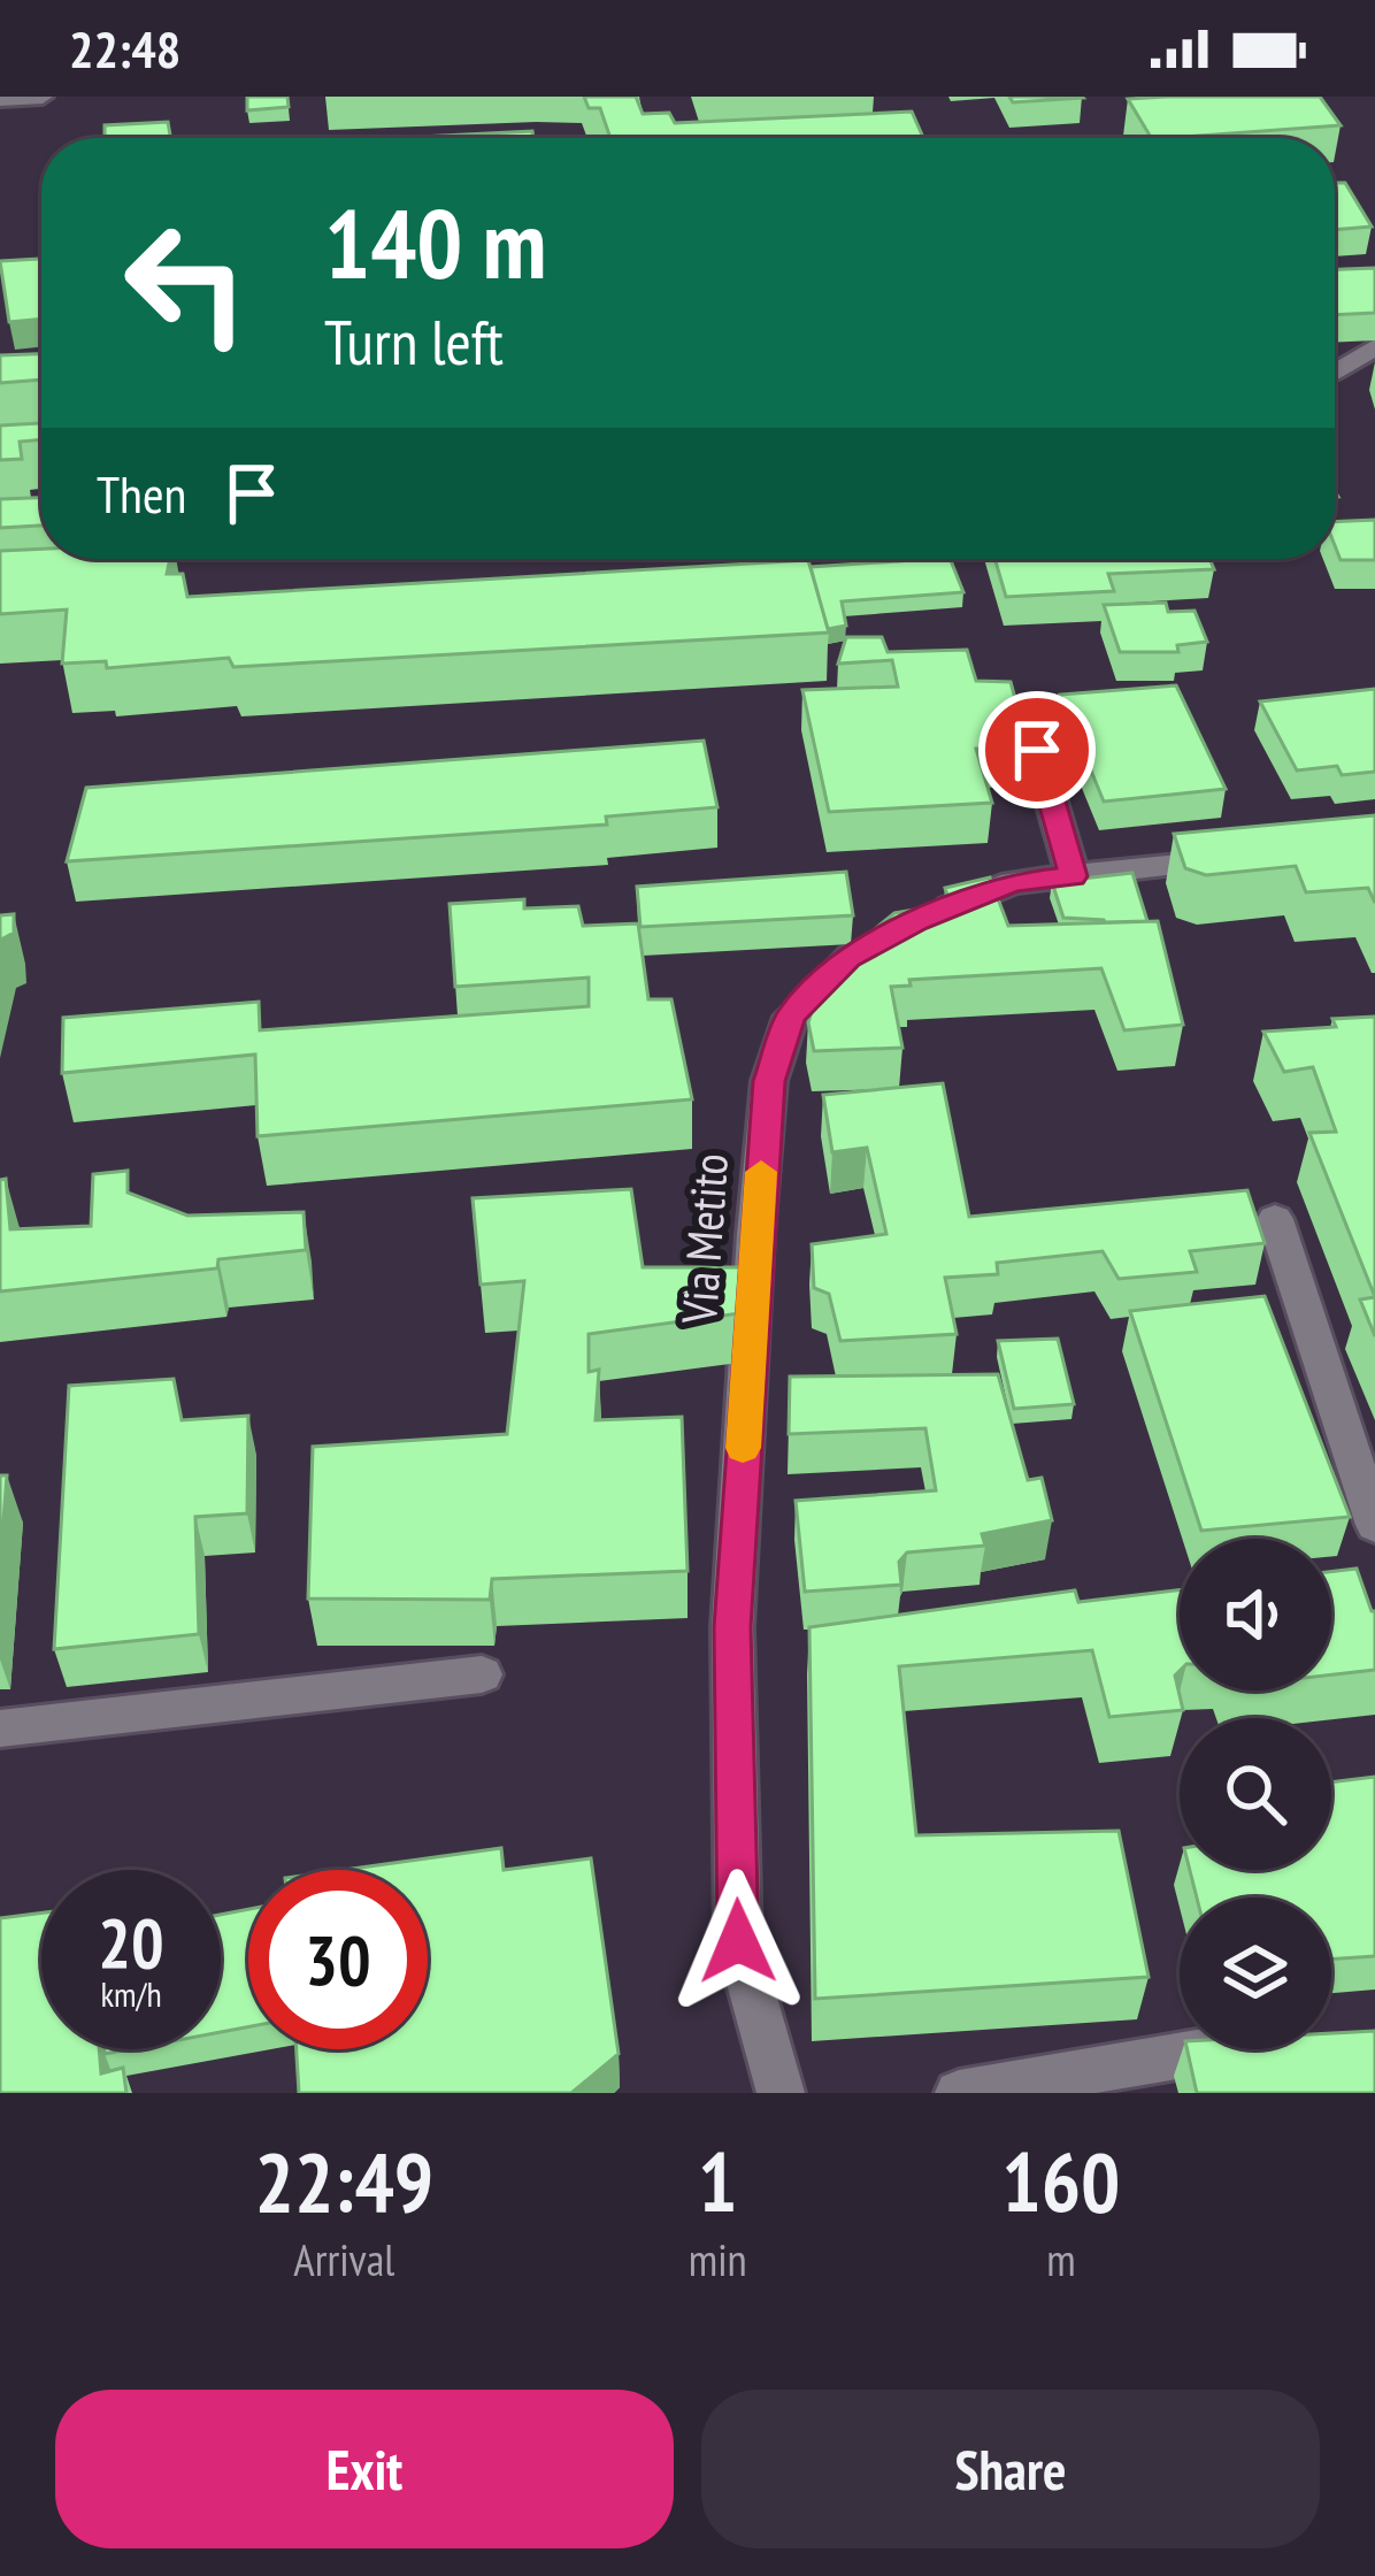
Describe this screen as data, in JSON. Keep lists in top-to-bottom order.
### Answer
{
  "streets": {
    "street": ["Via Metito"]
  },
  "page": {
    "status": "22:48",
    "turn": ["140 m", "Turn left"],
    "then": "Then",
    "speed": "20 km/h",
    "limit": "30",
    "eta": [
      "22:49",
      "Arrival",
      "1",
      "min",
      "160",
      "m"
    ],
    "buttons": ["Exit", "Share"]
  }
}
